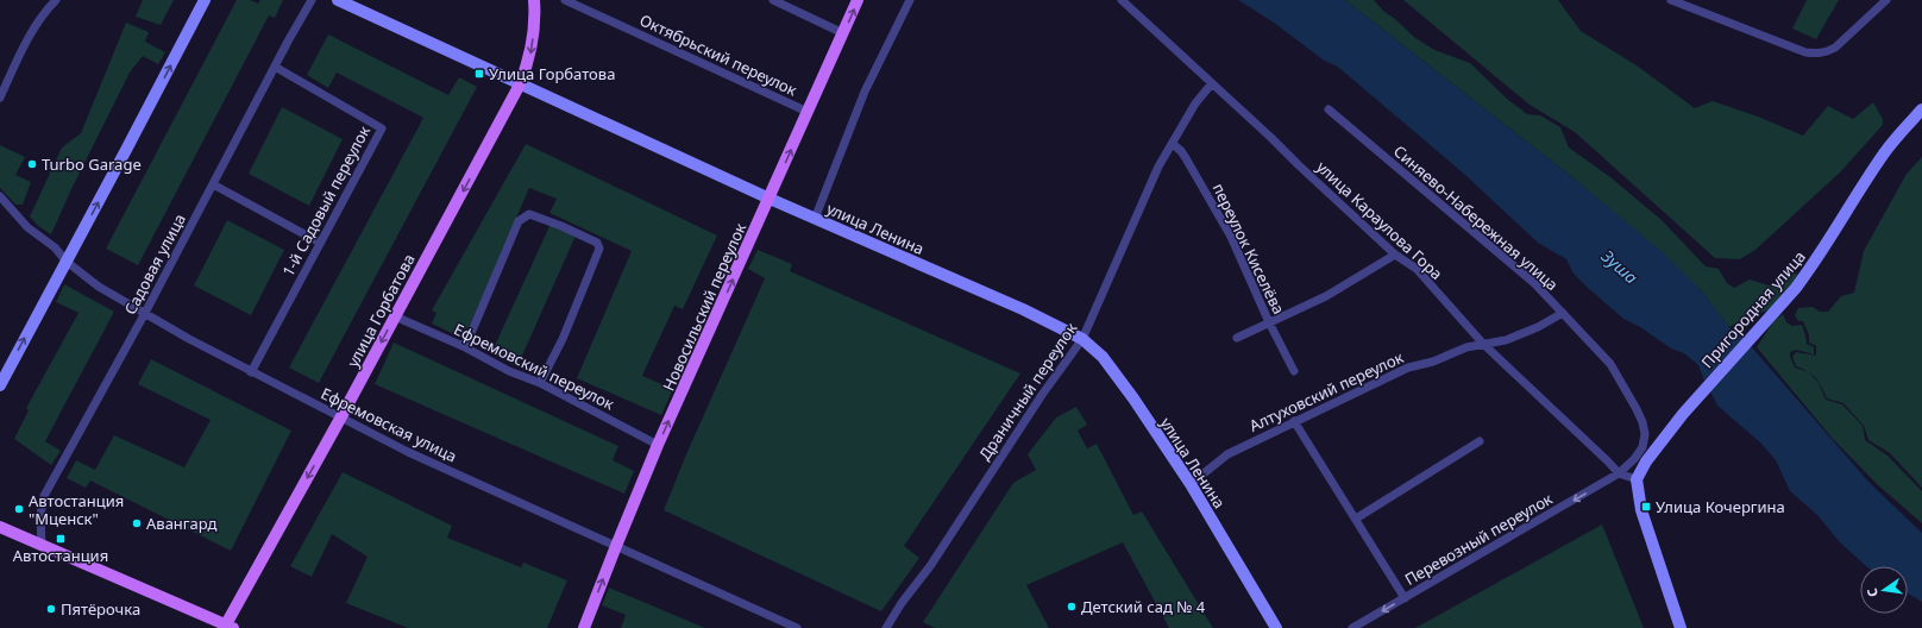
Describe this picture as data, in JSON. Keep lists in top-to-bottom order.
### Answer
{
  "streets": {
    "main road": [
      "улица Ленина",
      "Новосильский переулок",
      "Пригородная улица",
      "улица Горбатова"
    ],
    "street": [
      "Октябрьский переулок",
      "1-й Садовый переулок",
      "Синяево-Набережная улица",
      "улица Караулова Гора",
      "переулок Киселёва",
      "Садовая улица",
      "Ефремовский переулок",
      "Драничный переулок",
      "Алтуховский переулок",
      "Ефремовская улица",
      "Перевозный переулок"
    ]
  },
  "crossings": [
    ["Октябрьский переулок", "Новосильский переулок"],
    ["1-й Садовый переулок", "Садовая улица"],
    ["1-й Садовый переулок", "Ефремовская улица"],
    ["Синяево-Набережная улица", "улица Караулова Гора"],
    ["Синяево-Набережная улица", "Алтуховский переулок"],
    ["Синяево-Набережная улица", "Перевозный переулок"],
    ["улица Караулова Гора", "Пригородная улица"],
    ["улица Караулова Гора", "Драничный переулок"],
    ["улица Караулова Гора", "Алтуховский переулок"],
    ["улица Караулова Гора", "Перевозный переулок"],
    ["улица Ленина", "Новосильский переулок"],
    ["улица Ленина", "улица Горбатова"],
    ["улица Ленина", "Драничный переулок"],
    ["улица Ленина", "Алтуховский переулок"],
    ["переулок Киселёва", "Драничный переулок"],
    ["Садовая улица", "Ефремовская улица"],
    ["Новосильский переулок", "Ефремовский переулок"],
    ["Новосильский переулок", "Ефремовская улица"],
    ["улица Горбатова", "Ефремовский переулок"],
    ["улица Горбатова", "Ефремовская улица"]
  ],
  "one_way": ["Новосильский переулок", "улица Горбатова", "Перевозный переулок"],
  "water": ["Зуша"],
  "places": {
    "transit": ["Улица Горбатова", "Улица Кочергина", "Автостанция"],
    "other": [
      "Turbo Garage",
      "Автостанция \"Мценск\"",
      "Авангард",
      "Детский сад № 4",
      "Пятёрочка"
    ]
  },
  "north": "left"
}
